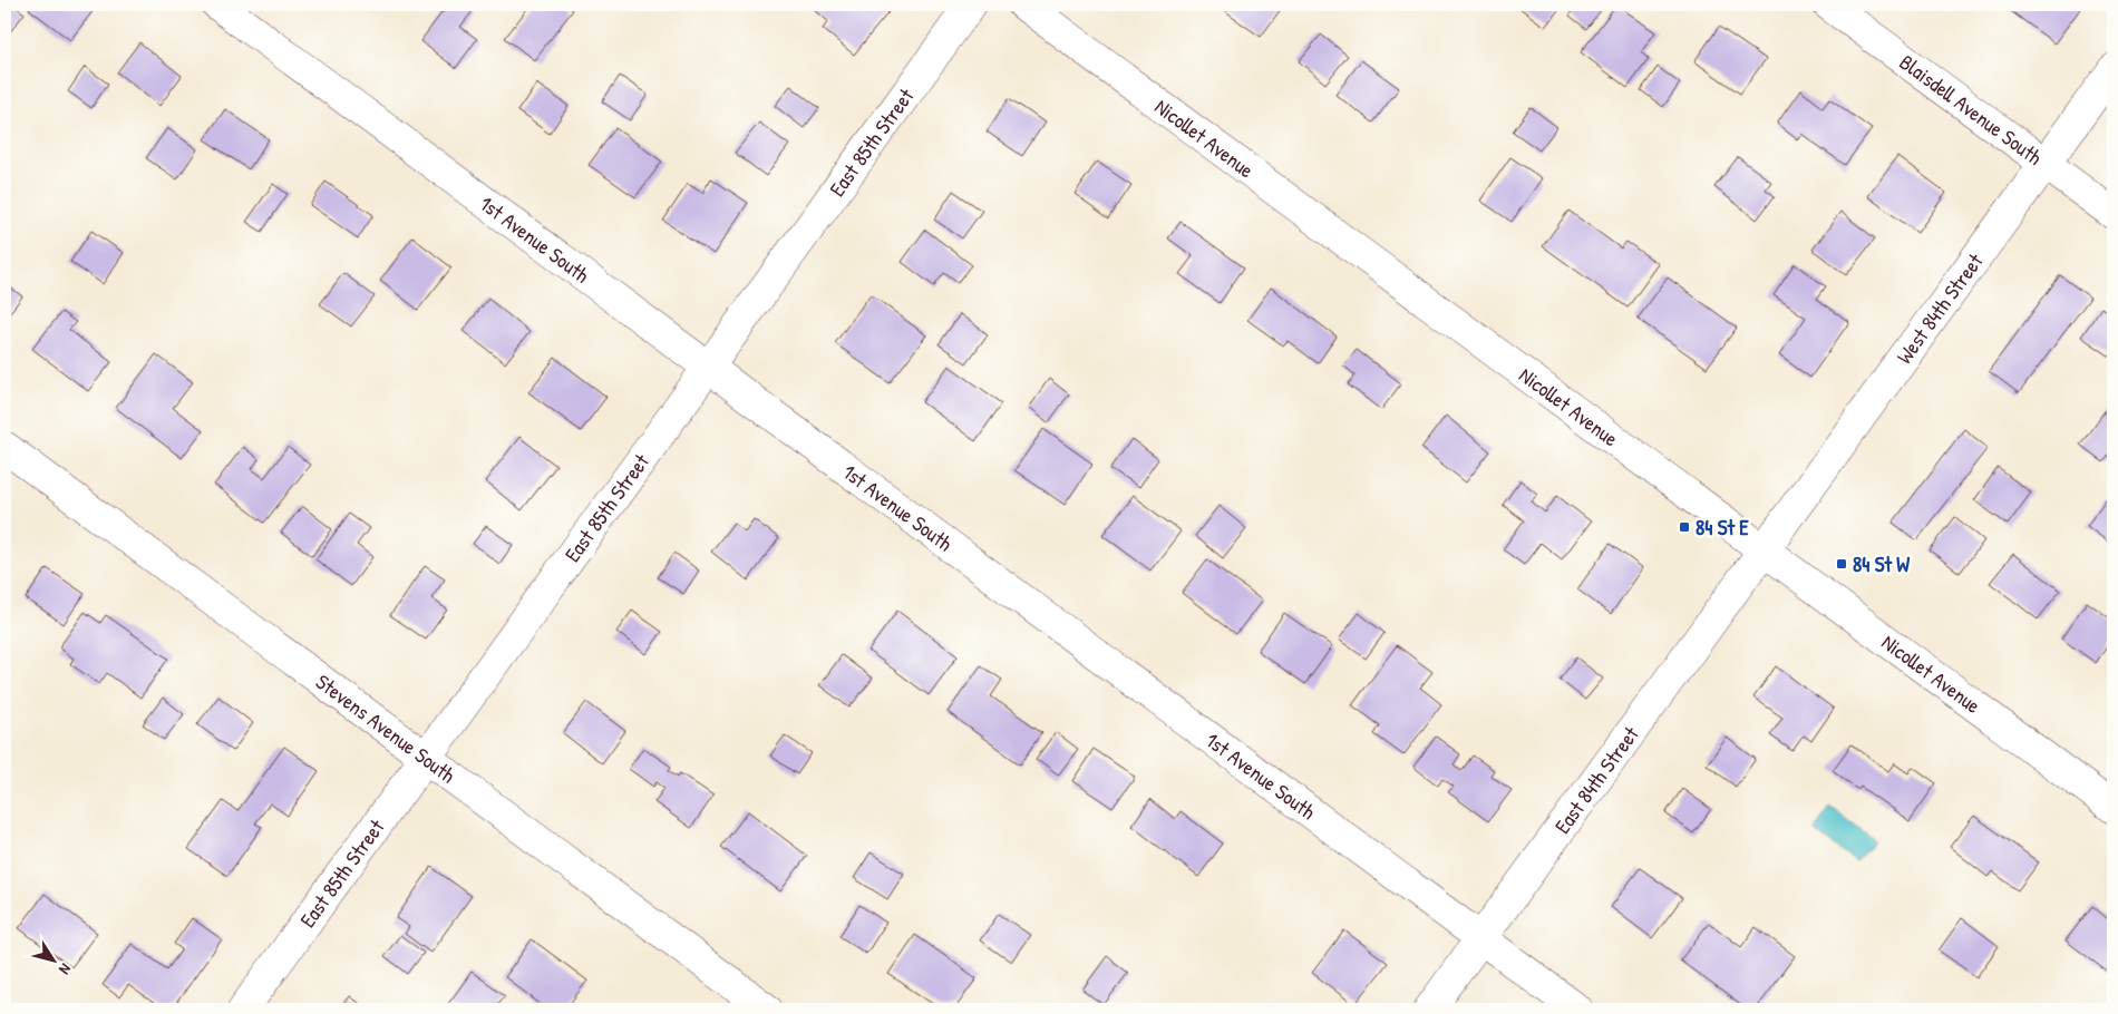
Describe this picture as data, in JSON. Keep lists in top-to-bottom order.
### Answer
{
  "streets": {
    "street": [
      "Blaisdell Avenue South",
      "Nicollet Avenue",
      "East 85th Street",
      "1st Avenue South",
      "West 84th Street",
      "Stevens Avenue South",
      "East 84th Street"
    ]
  },
  "crossings": [
    ["Blaisdell Avenue South", "West 84th Street"],
    ["Nicollet Avenue", "West 84th Street"],
    ["Nicollet Avenue", "East 84th Street"],
    ["East 85th Street", "1st Avenue South"],
    ["East 85th Street", "Stevens Avenue South"],
    ["1st Avenue South", "East 84th Street"],
    ["West 84th Street", "East 84th Street"]
  ],
  "places": {
    "transit": ["84 St E", "84 St W"]
  },
  "north": "bottom right"
}
